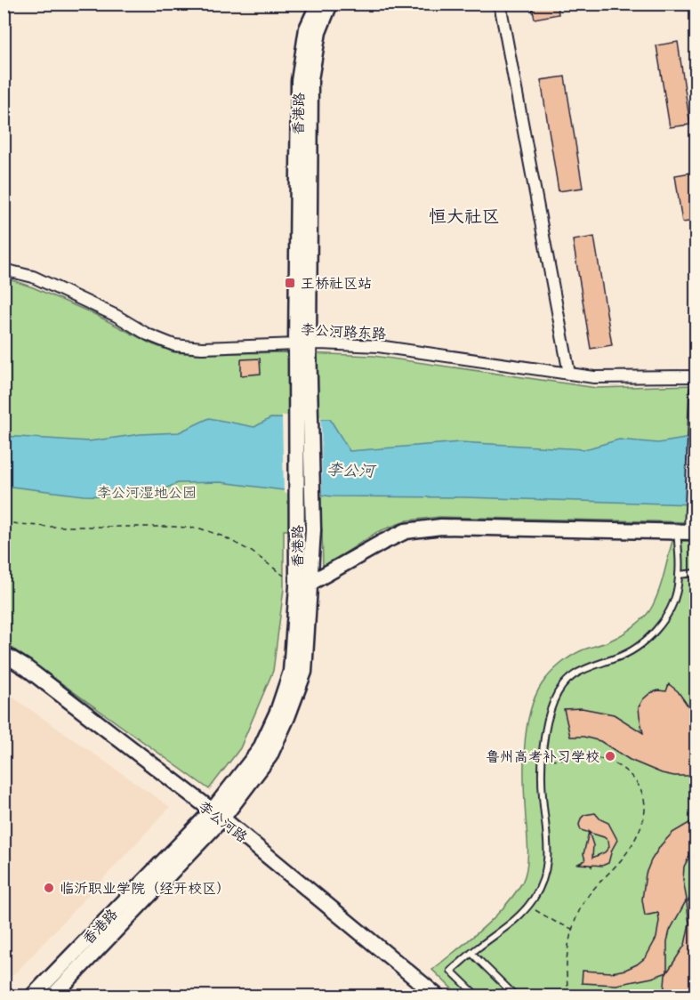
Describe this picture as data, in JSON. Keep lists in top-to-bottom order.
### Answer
{
  "streets": {
    "main road": ["香港路", "李公河路"],
    "street": ["李公河路东路"]
  },
  "crossings": [
    ["香港路", "李公河路东路"],
    ["香港路", "李公河路"]
  ],
  "districts": ["恒大社区"],
  "water": ["李公河"],
  "parks": ["李公河湿地公园"],
  "places": {
    "transit": ["王桥社区站"],
    "other": ["鲁州高考补习学校", "临沂职业学院（经开校区）"]
  }
}
